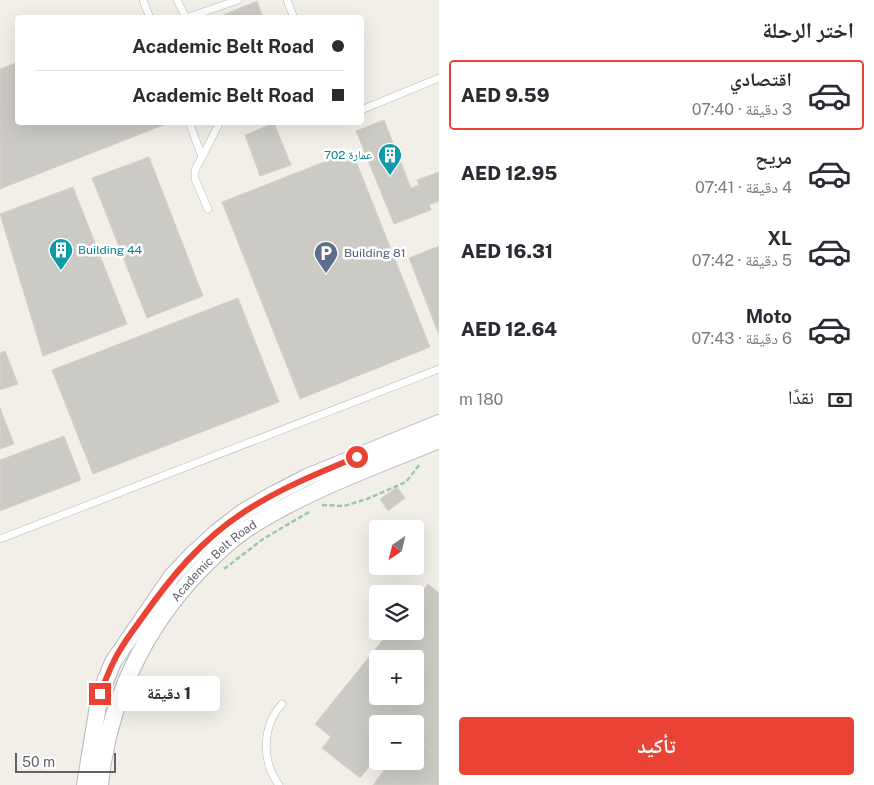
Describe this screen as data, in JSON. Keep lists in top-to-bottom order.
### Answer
{
  "streets": {
    "street": ["Academic Belt Road"]
  },
  "places": {
    "building": ["عمارة 702", "Building 44"],
    "parking": ["Building 81"]
  },
  "scale_bar": "50 m",
  "north": "bottom left",
  "page": {
    "heading": "اختر الرحلة",
    "banner": ["Academic Belt Road", "Academic Belt Road"],
    "list": [
      {
        "name": "اقتصادي",
        "note": "3 دقيقة · 07:40",
        "value": "AED 9.59"
      },
      {
        "name": "مريح",
        "note": "4 دقيقة · 07:41",
        "value": "AED 12.95"
      },
      {
        "name": "XL",
        "note": "5 دقيقة · 07:42",
        "value": "AED 16.31"
      },
      {
        "name": "Moto",
        "note": "6 دقيقة · 07:43",
        "value": "AED 12.64"
      }
    ],
    "pay": ["نقدًا", "180 m"],
    "map_buttons": ["+", "−"],
    "bubble": "1 دقيقة",
    "buttons": "تأكيد",
    "scale": "50 m"
  }
}
